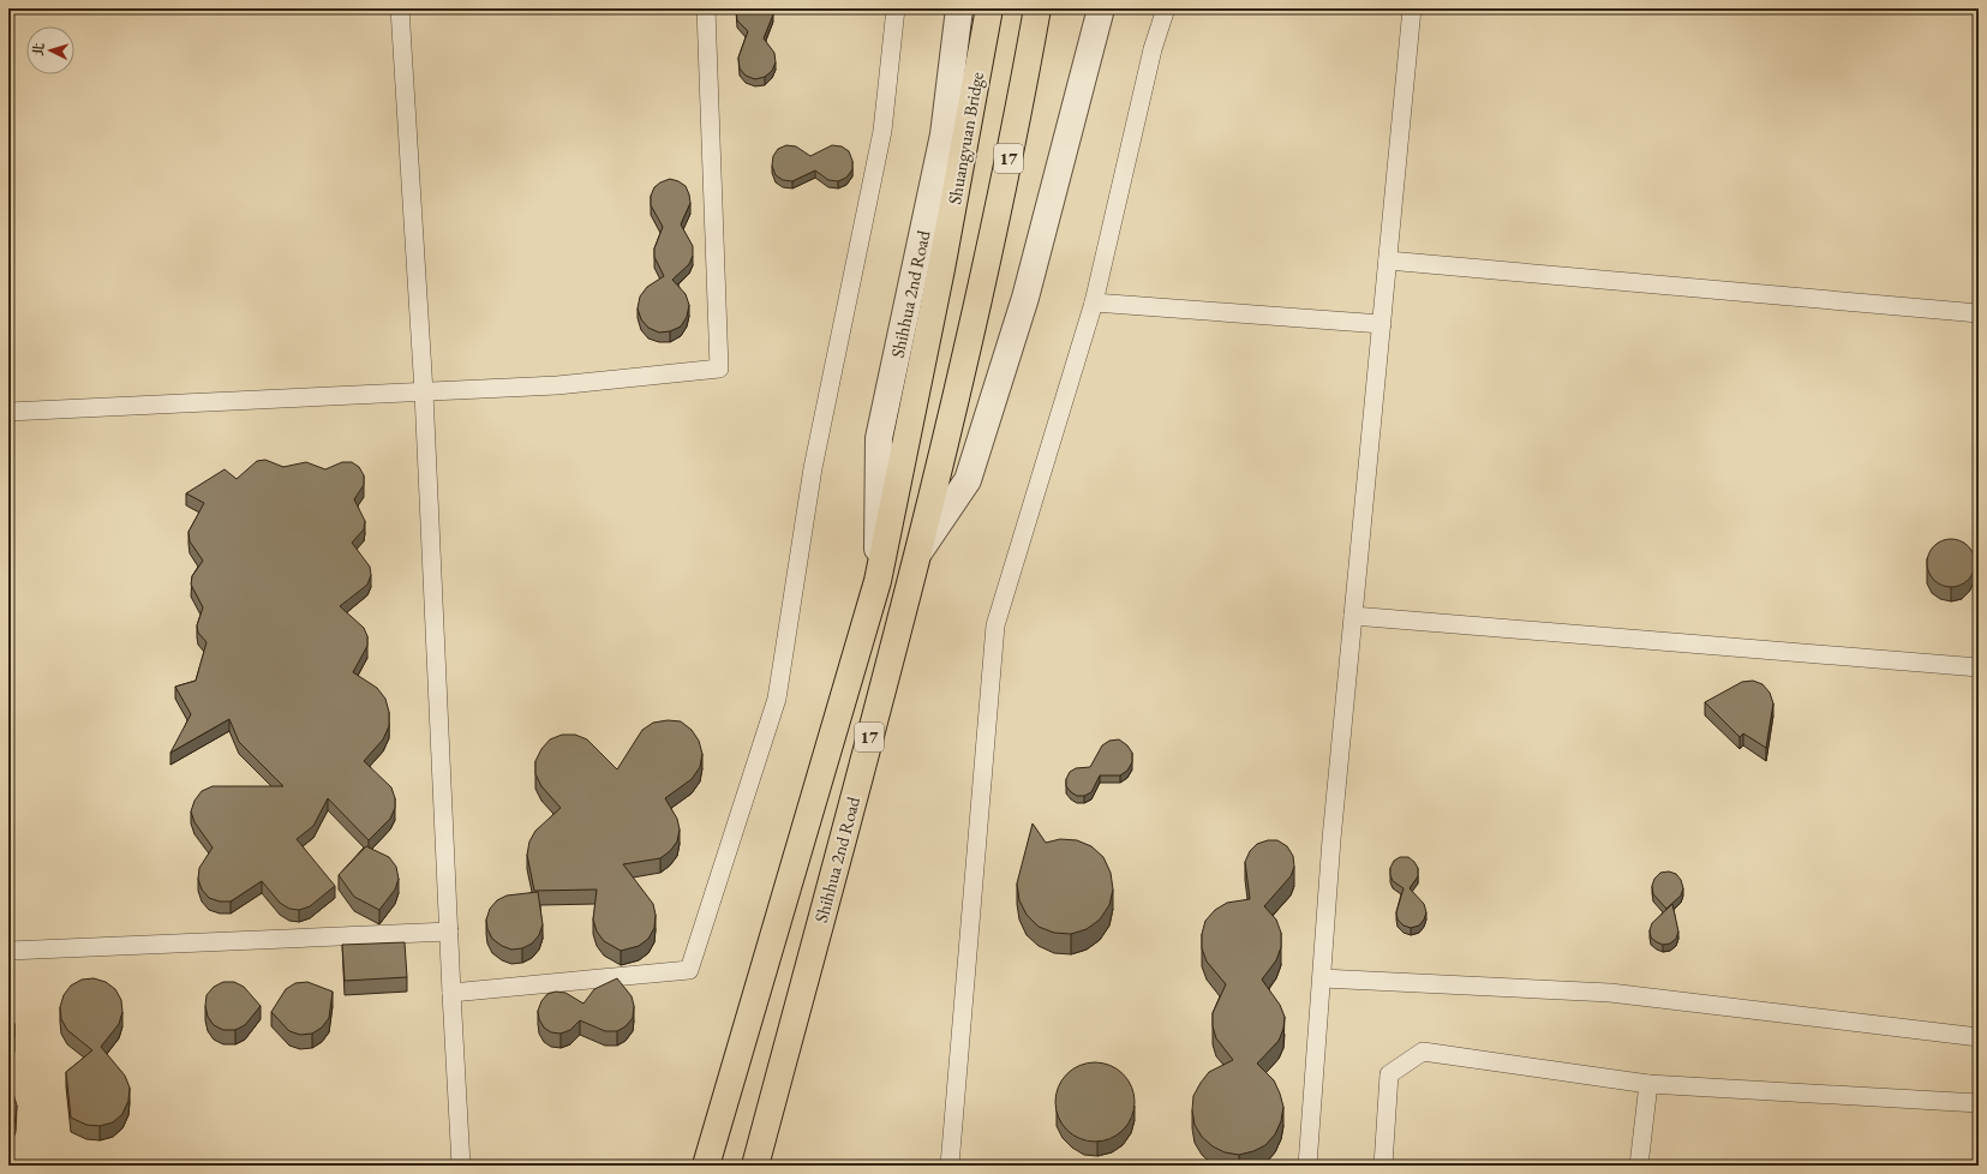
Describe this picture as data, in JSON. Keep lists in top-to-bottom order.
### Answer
{
  "streets": {
    "main road": ["Shuangyuan Bridge", "17", "Shihhua 2nd Road"]
  },
  "crossings": [
    ["Shuangyuan Bridge", "Shihhua 2nd Road"]
  ],
  "north": "left"
}
